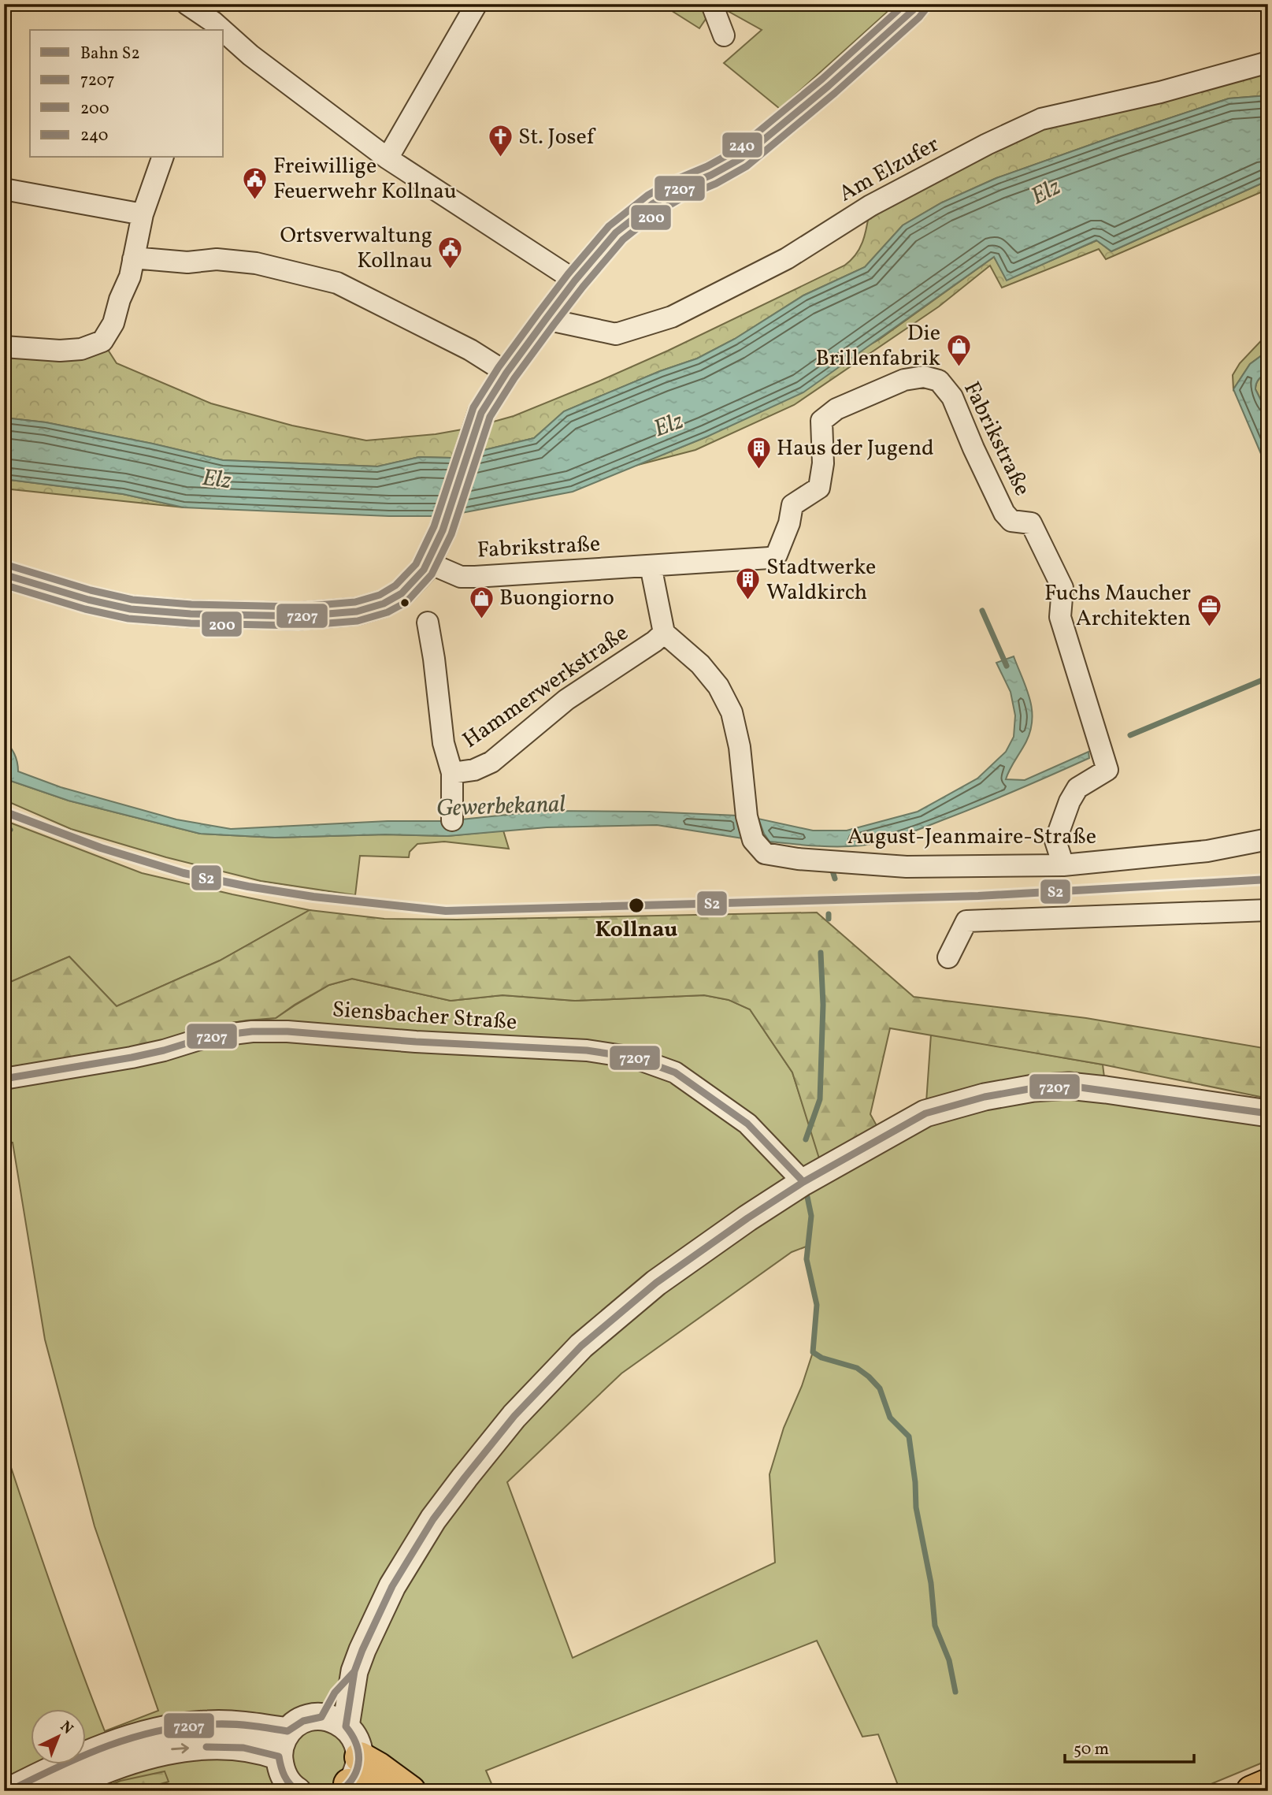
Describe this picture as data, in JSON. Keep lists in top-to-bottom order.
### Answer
{
  "streets": {
    "street": [
      "Am Elzufer",
      "Fabrikstraße",
      "Hammerwerkstraße",
      "August-Jeanmaire-Straße",
      "Siensbacher Straße"
    ]
  },
  "crossings": [
    ["Fabrikstraße", "August-Jeanmaire-Straße"],
    ["Hammerwerkstraße", "August-Jeanmaire-Straße"]
  ],
  "water": ["Elz", "Gewerbekanal"],
  "places": {
    "church": ["St. Josef"],
    "public building": ["Freiwillige Feuerwehr Kollnau", "Ortsverwaltung Kollnau"],
    "shop": ["Die Brillenfabrik", "Buongiorno"],
    "building": ["Haus der Jugend", "Stadtwerke Waldkirch"],
    "office": ["Fuchs Maucher Architekten"],
    "other": ["Kollnau"]
  },
  "lines": [
    "transit line 7207",
    "transit line 240",
    "transit line 200",
    "rail line S2"
  ],
  "legend": [
    "Bahn S2",
    "7207",
    "200",
    "240"
  ],
  "scale_bar": "50 m",
  "north": "top right"
}
